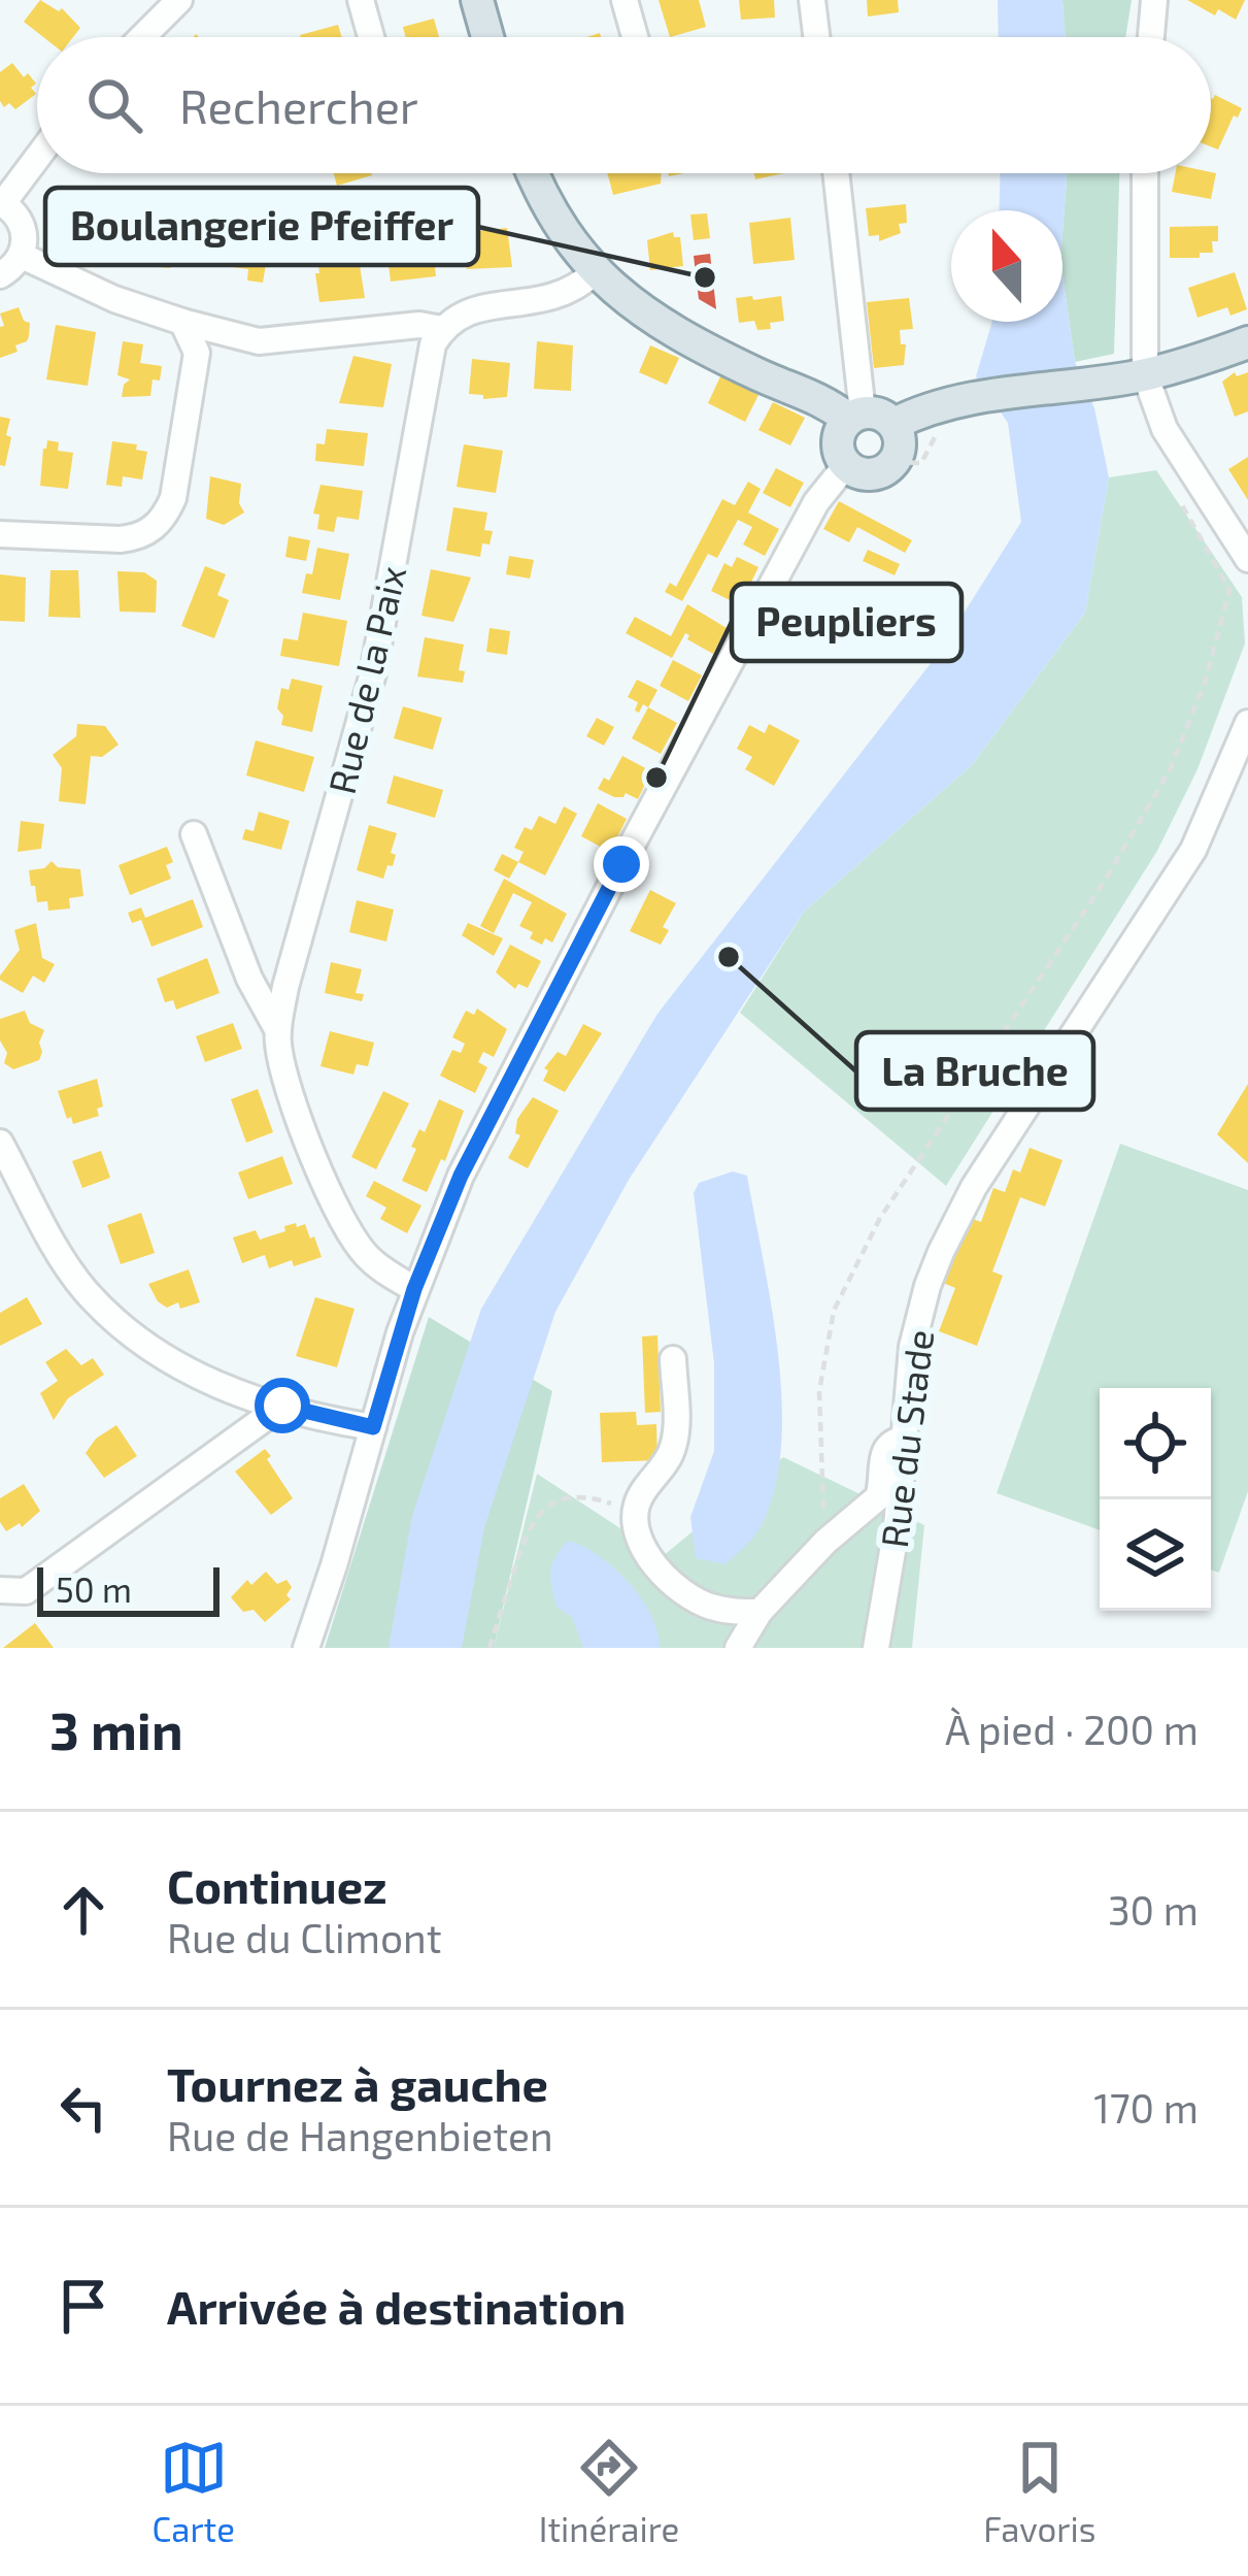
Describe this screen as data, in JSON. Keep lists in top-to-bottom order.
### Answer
{
  "streets": {
    "street": ["Rue de la Paix", "Rue du Stade"]
  },
  "places": ["Boulangerie Pfeiffer", "Peupliers", "La Bruche"],
  "scale_bar": "50 m",
  "north": "top",
  "page": {
    "search": "Rechercher",
    "scale": "50 m",
    "heading": ["3 min", "À pied · 200 m"],
    "list": [
      ["Continuez", "Rue du Climont", "30 m"],
      ["Tournez à gauche", "Rue de Hangenbieten", "170 m"],
      "Arrivée à destination"
    ],
    "nav": ["Carte", "Itinéraire", "Favoris"]
  }
}
